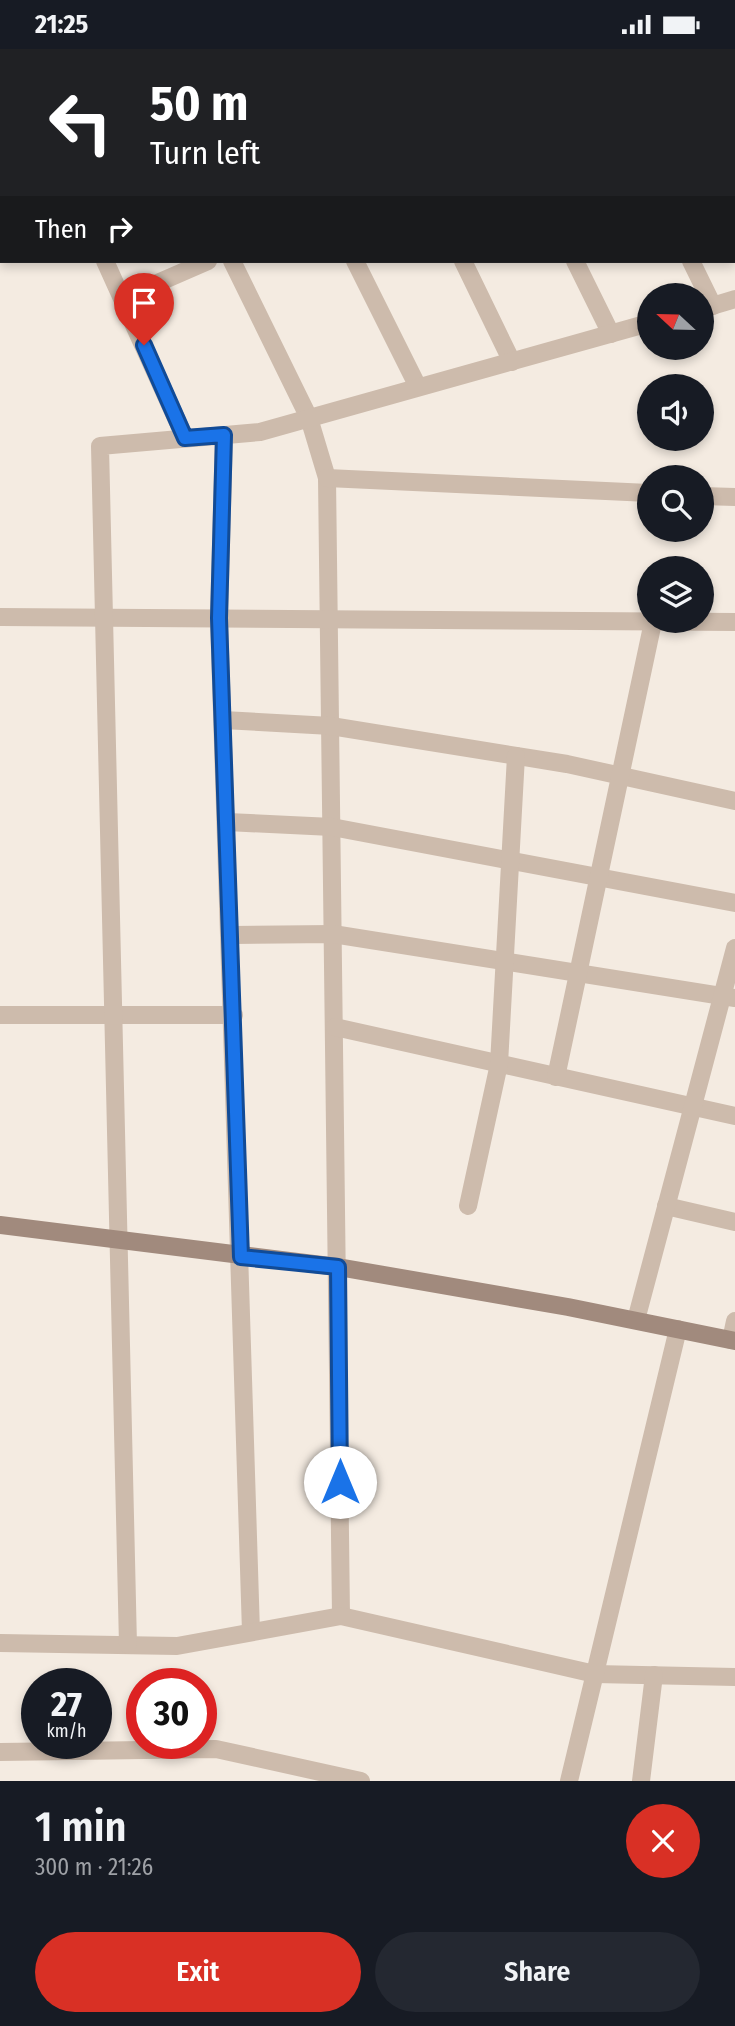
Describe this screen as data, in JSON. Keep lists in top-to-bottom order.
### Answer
{
  "north": "left",
  "page": {
    "status": "21:25",
    "turn": ["50 m", "Turn left"],
    "then": "Then",
    "speed": "27 km/h",
    "limit": "30",
    "heading": ["1 min", "300 m · 21:26"],
    "buttons": ["Exit", "Share"]
  }
}
